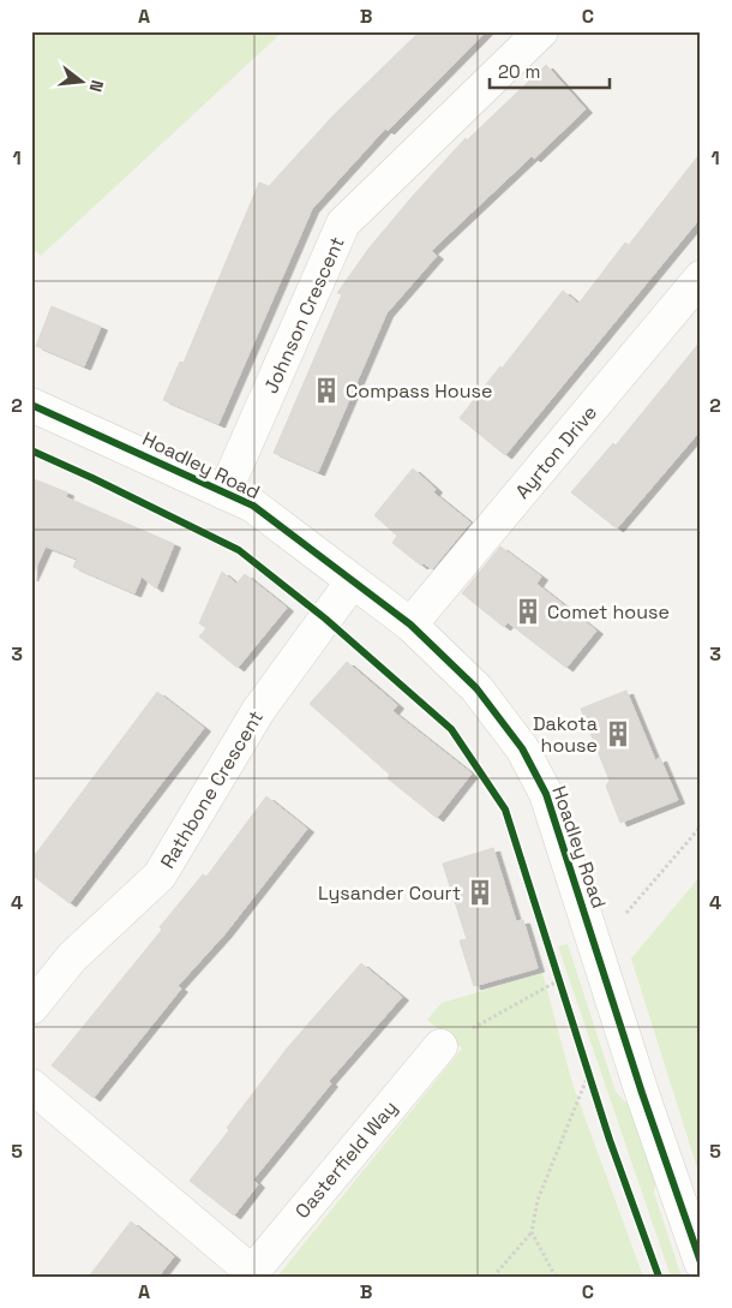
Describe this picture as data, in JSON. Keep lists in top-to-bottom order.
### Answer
{
  "streets": {
    "street": [
      "Johnson Crescent",
      "Ayrton Drive",
      "Hoadley Road",
      "Rathbone Crescent",
      "Oasterfield Way"
    ]
  },
  "crossings": [
    ["Johnson Crescent", "Hoadley Road"],
    ["Ayrton Drive", "Hoadley Road"],
    ["Hoadley Road", "Rathbone Crescent"]
  ],
  "places": {
    "building": [
      "Compass House",
      "Comet house",
      "Dakota house",
      "Lysander Court"
    ]
  },
  "scale_bar": "20 m",
  "north": "right",
  "grid": {
    "columns": ["A", "B", "C"],
    "rows": [
      "1",
      "2",
      "3",
      "4",
      "5"
    ]
  }
}
